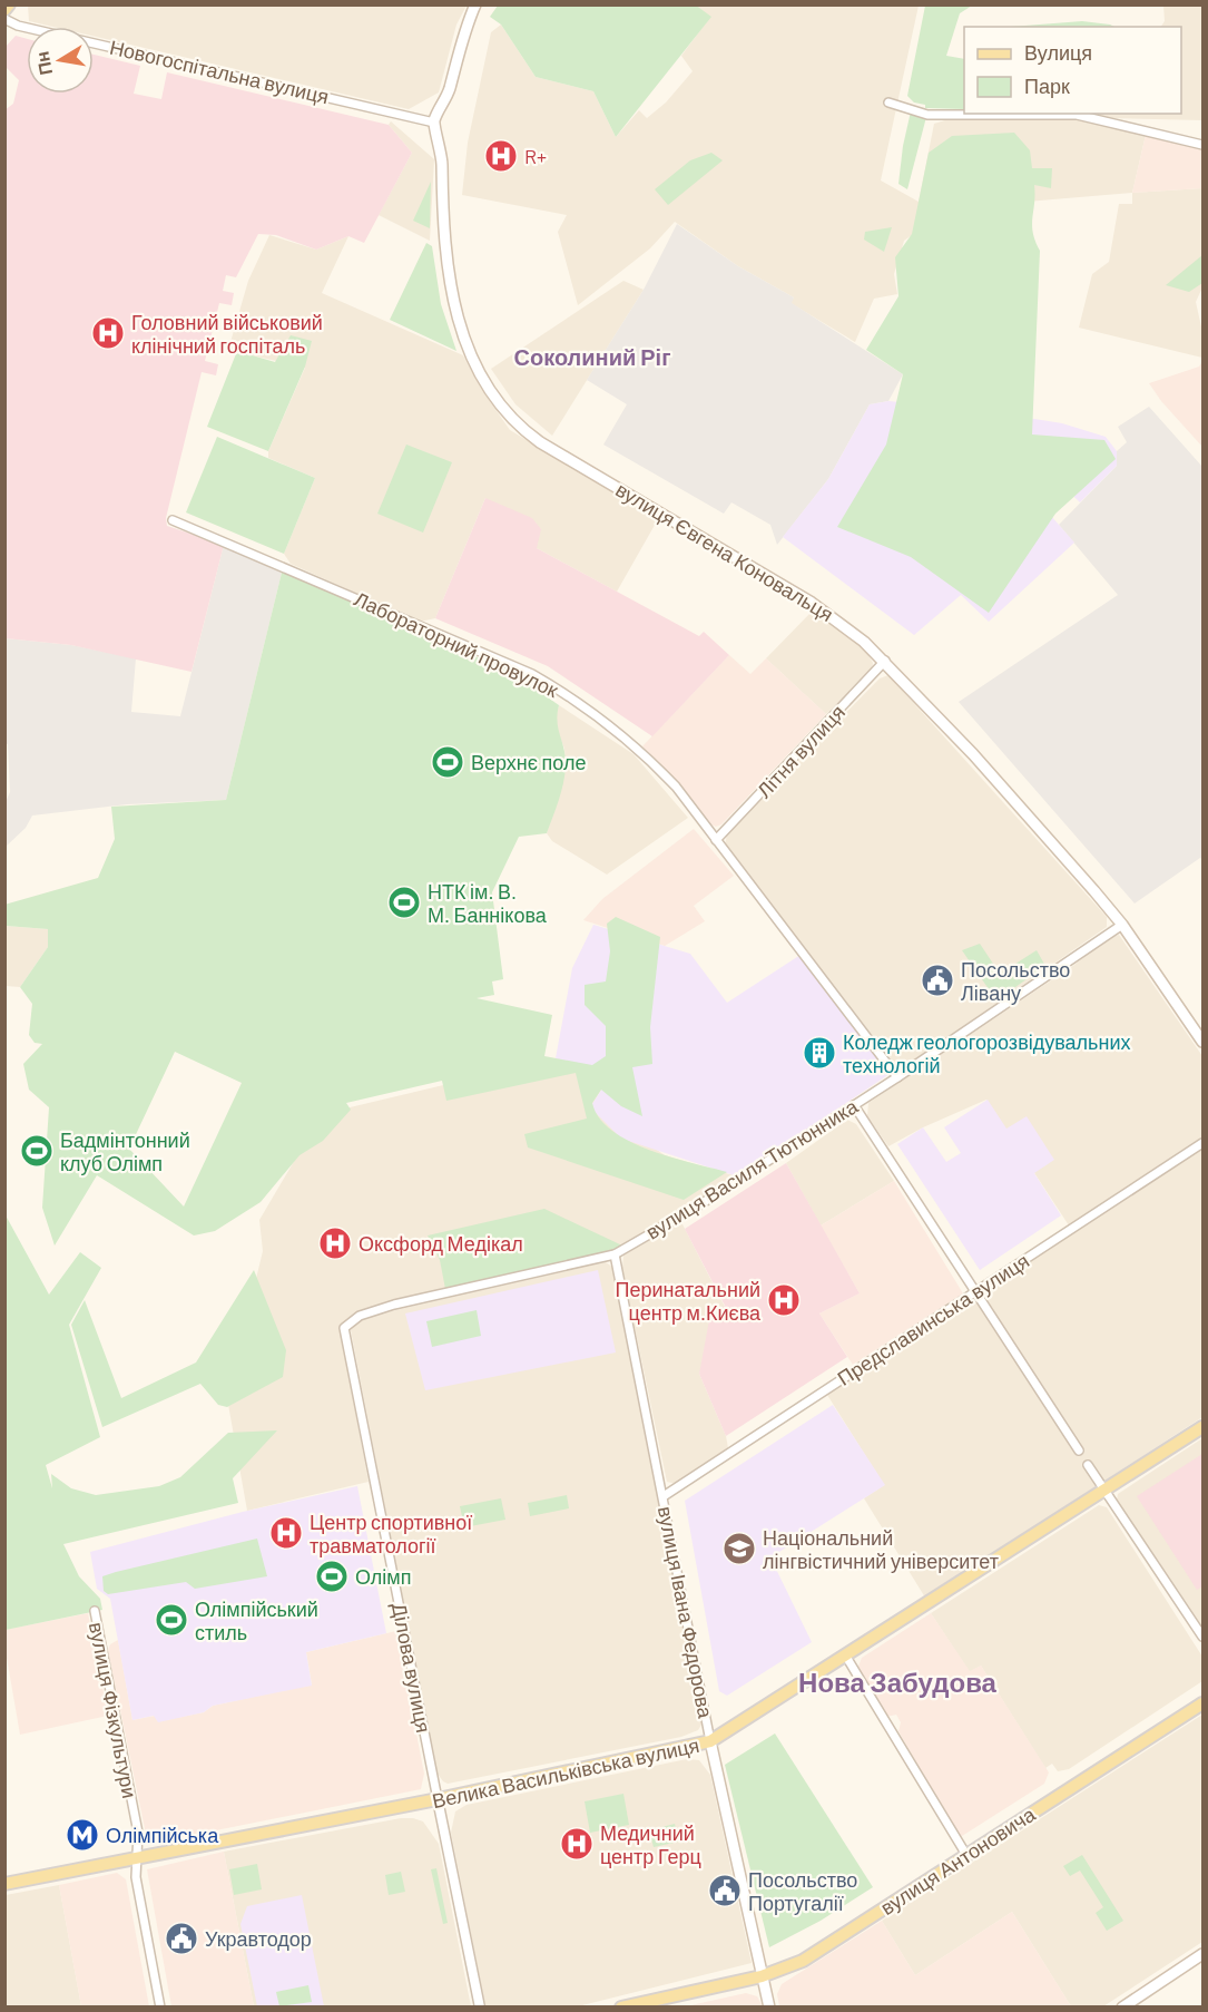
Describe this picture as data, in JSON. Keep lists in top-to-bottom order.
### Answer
{
  "streets": {
    "main road": [
      "вулиця Євгена Коновальця",
      "вулиця Івана Федорова",
      "Велика Васильківська вулиця",
      "вулиця Антоновича"
    ],
    "street": [
      "Новогоспітальна вулиця",
      "Лабораторний провулок",
      "Літня вулиця",
      "вулиця Василя Тютюнника",
      "Предславинська вулиця",
      "Ділова вулиця",
      "вулиця Фізкультури"
    ]
  },
  "crossings": [
    ["Новогоспітальна вулиця", "вулиця Євгена Коновальця"],
    ["вулиця Євгена Коновальця", "Літня вулиця"],
    ["вулиця Євгена Коновальця", "вулиця Василя Тютюнника"],
    ["Лабораторний провулок", "Літня вулиця"],
    ["Лабораторний провулок", "вулиця Василя Тютюнника"],
    ["вулиця Василя Тютюнника", "вулиця Івана Федорова"],
    ["вулиця Василя Тютюнника", "Ділова вулиця"],
    ["Предславинська вулиця", "вулиця Івана Федорова"],
    ["вулиця Івана Федорова", "Велика Васильківська вулиця"],
    ["вулиця Івана Федорова", "вулиця Антоновича"],
    ["Ділова вулиця", "Велика Васильківська вулиця"],
    ["вулиця Фізкультури", "Велика Васильківська вулиця"]
  ],
  "districts": ["Соколиний Ріг", "Нова Забудова"],
  "places": {
    "hospital": [
      "R+",
      "Головний військовий клінічний госпіталь",
      "Оксфорд Медікал",
      "Перинатальний центр м.Києва",
      "Центр спортивної травматології",
      "Медичний центр Герц"
    ],
    "sports": [
      "Верхнє поле",
      "НТК ім. В. М. Баннікова",
      "Бадмінтонний клуб Олімп",
      "Олімп",
      "Олімпійський стиль"
    ],
    "public building": ["Посольство Лівану", "Посольство Португалії", "Укравтодор"],
    "building": ["Коледж геологорозвідувальних технологій"],
    "school or university": ["Національний лінгвістичний університет"],
    "metro station": ["Олімпійська"]
  },
  "legend": ["Вулиця", "Парк"],
  "north": "left"
}
